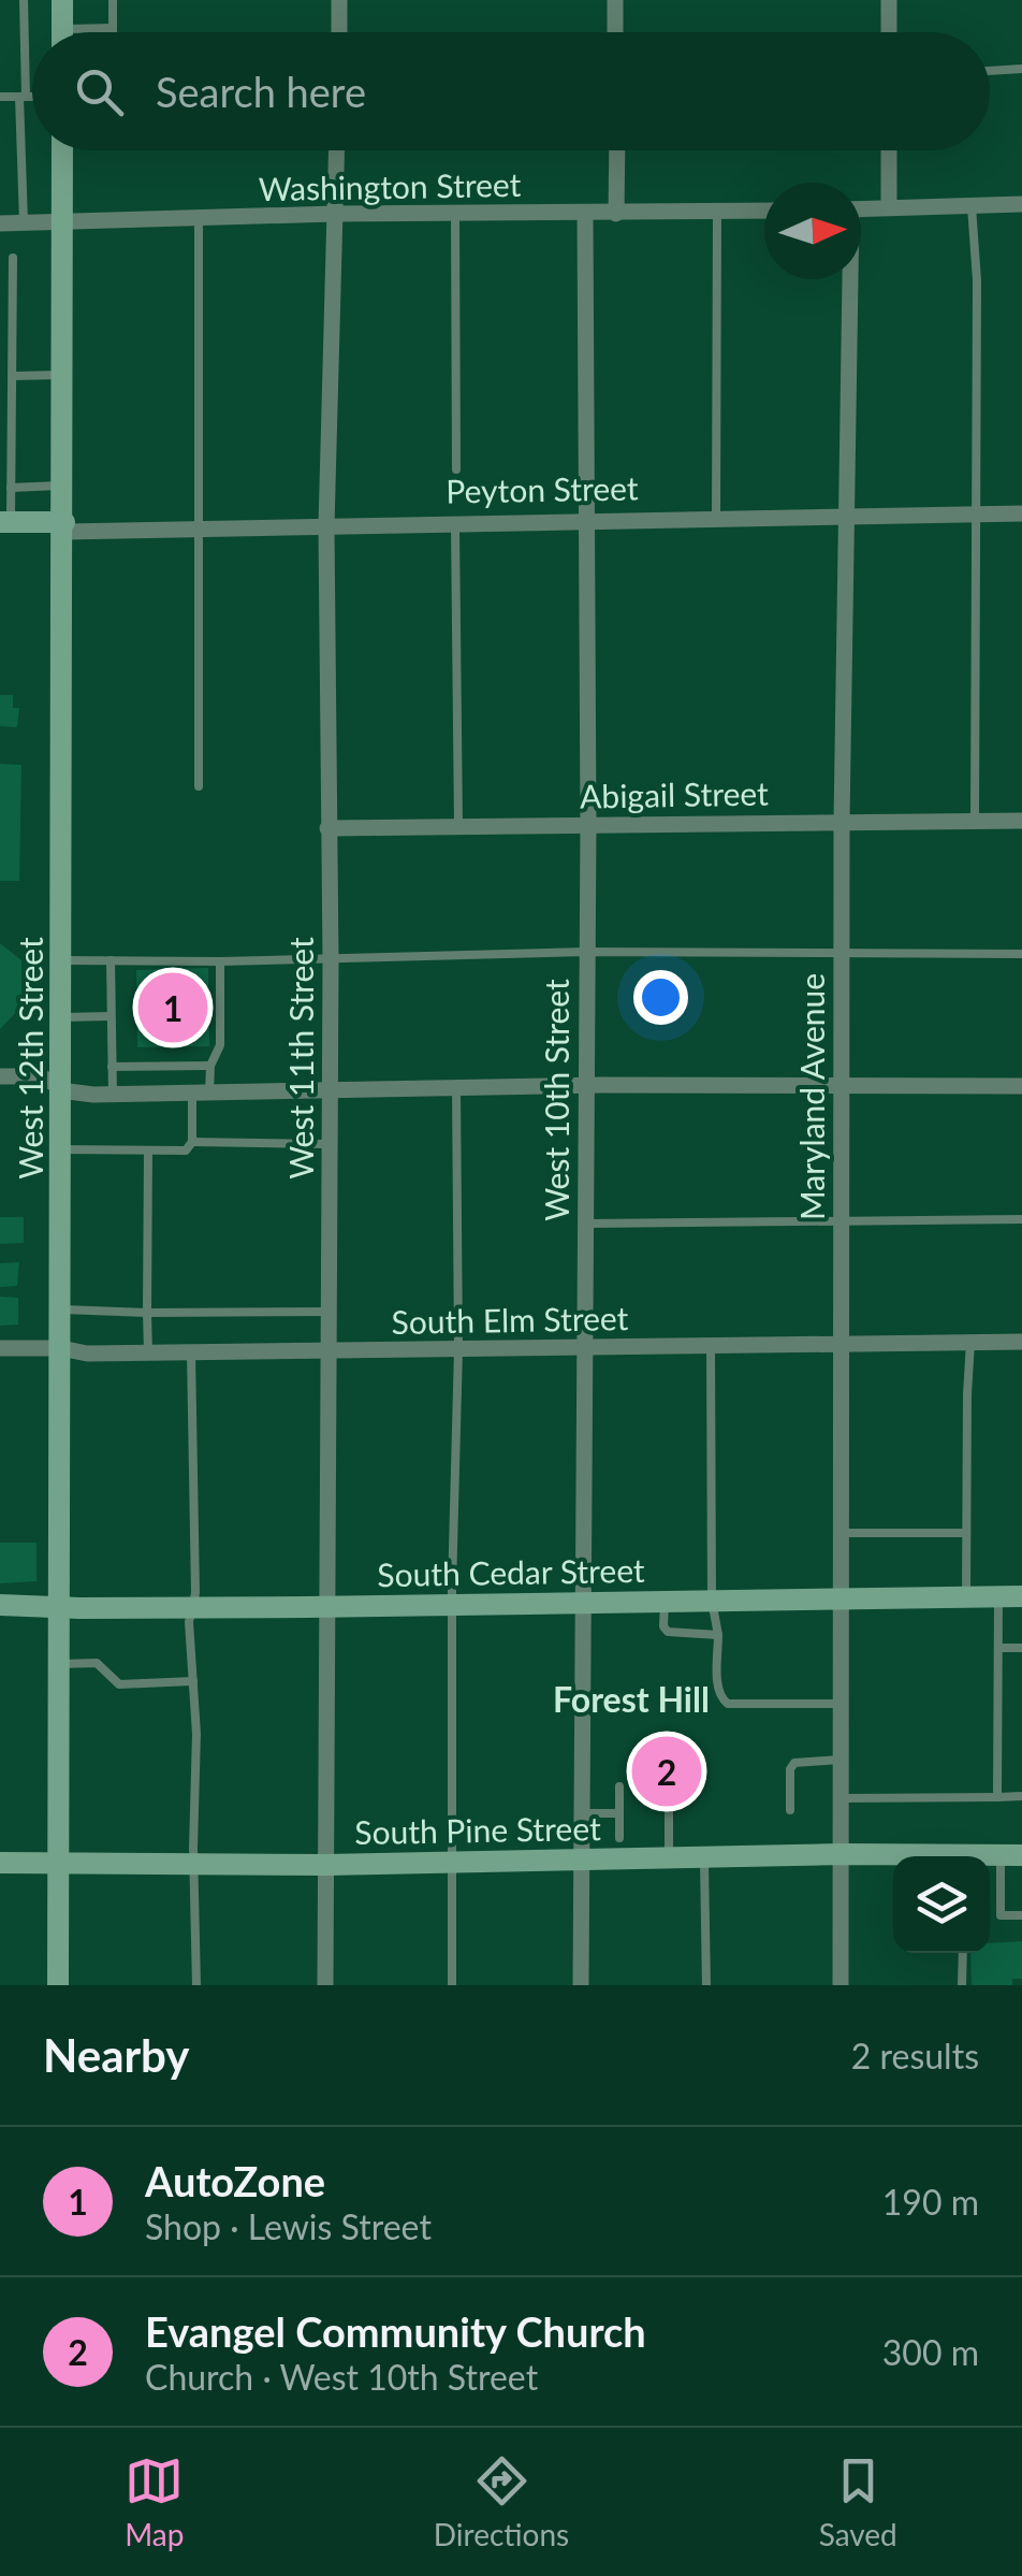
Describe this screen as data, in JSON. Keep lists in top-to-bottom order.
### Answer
{
  "streets": {
    "main road": [
      "Peyton Street",
      "West 12th Street",
      "South Cedar Street",
      "South Pine Street"
    ],
    "street": [
      "Washington Street",
      "Abigail Street",
      "West 11th Street",
      "Maryland Avenue",
      "West 10th Street",
      "South Elm Street"
    ]
  },
  "crossings": [
    ["Washington Street", "West 12th Street"],
    ["Washington Street", "West 11th Street"],
    ["Washington Street", "West 10th Street"],
    ["Peyton Street", "West 12th Street"],
    ["Peyton Street", "West 11th Street"],
    ["Peyton Street", "Maryland Avenue"],
    ["Peyton Street", "West 10th Street"],
    ["Abigail Street", "West 11th Street"],
    ["Abigail Street", "Maryland Avenue"],
    ["Abigail Street", "West 10th Street"],
    ["West 12th Street", "South Elm Street"],
    ["West 12th Street", "South Cedar Street"],
    ["West 12th Street", "South Pine Street"],
    ["West 11th Street", "South Elm Street"],
    ["West 11th Street", "South Cedar Street"],
    ["West 11th Street", "South Pine Street"],
    ["Maryland Avenue", "South Elm Street"],
    ["Maryland Avenue", "South Cedar Street"],
    ["Maryland Avenue", "South Pine Street"],
    ["West 10th Street", "South Elm Street"],
    ["West 10th Street", "South Cedar Street"],
    ["West 10th Street", "South Pine Street"]
  ],
  "districts": ["Forest Hill"],
  "north": "right",
  "page": {
    "search": "Search here",
    "pins": ["1", "2"],
    "heading": ["Nearby", "2 results"],
    "list": [
      {
        "mark": "1",
        "name": "AutoZone",
        "note": "Shop · Lewis Street",
        "value": "190 m"
      },
      {
        "mark": "2",
        "name": "Evangel Community Church",
        "note": "Church · West 10th Street",
        "value": "300 m"
      }
    ],
    "nav": ["Map", "Directions", "Saved"]
  }
}
